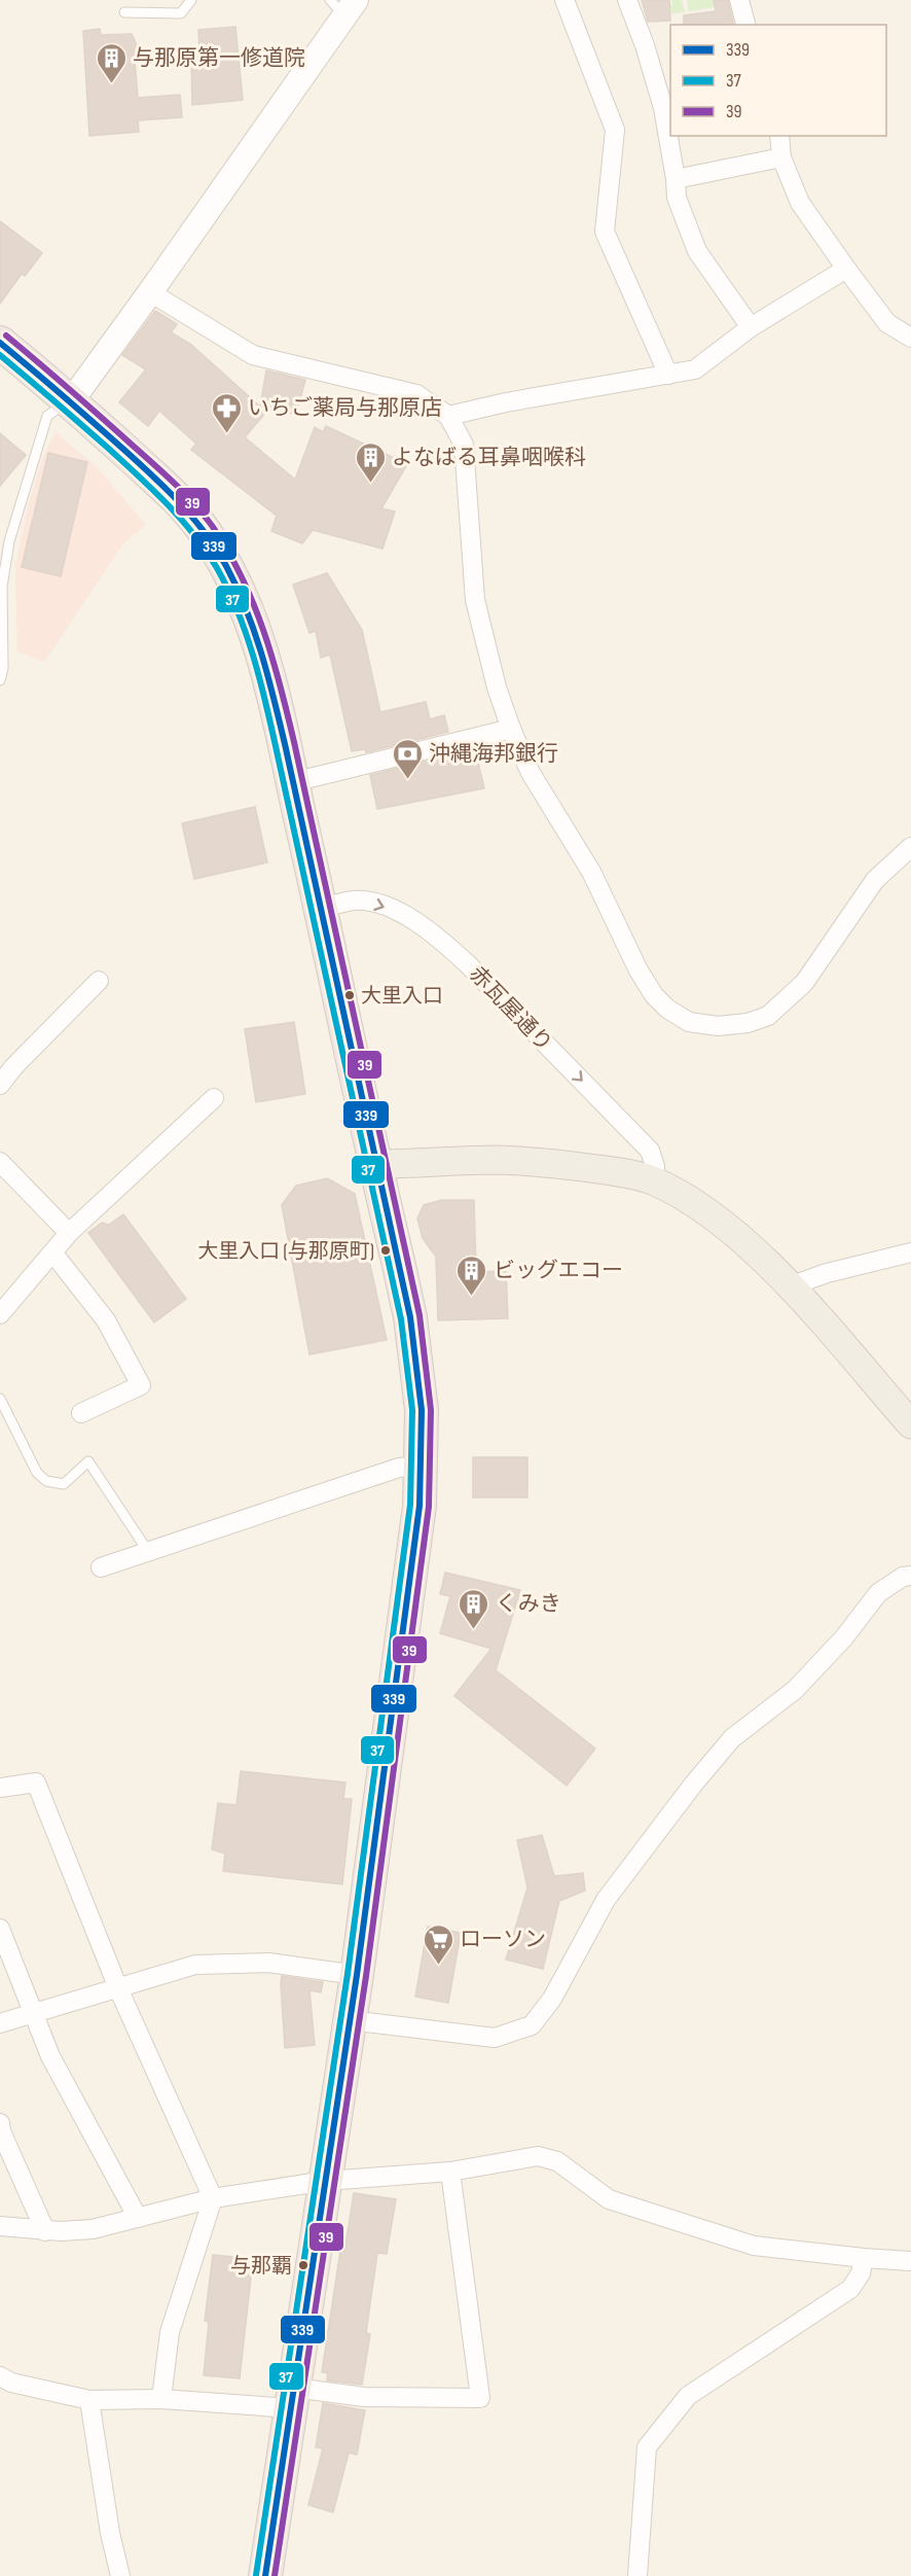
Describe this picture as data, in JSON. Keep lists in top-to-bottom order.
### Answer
{
  "streets": {
    "street": ["赤瓦屋通り"]
  },
  "one_way": ["赤瓦屋通り"],
  "places": {
    "building": [
      "与那原第一修道院",
      "よなばる耳鼻咽喉科",
      "ビッグエコー",
      "くみき"
    ],
    "pharmacy": ["いちご薬局与那原店"],
    "bank": ["沖縄海邦銀行"],
    "other": ["大里入口", "大里入口 (与那原町)", "与那覇"],
    "supermarket": ["ローソン"]
  },
  "lines": ["transit line 39", "transit line 339", "transit line 37"],
  "legend": ["339", "37", "39"]
}
